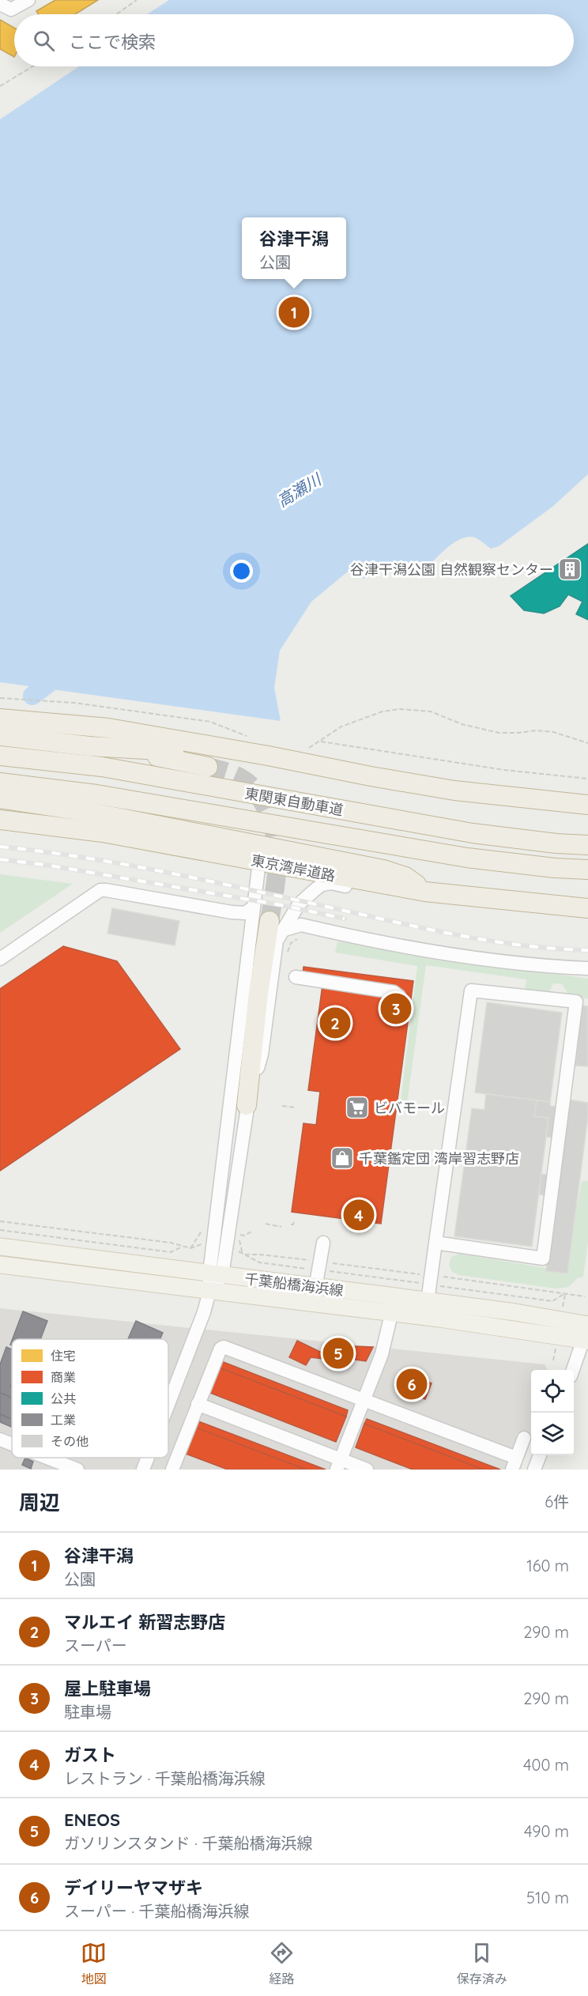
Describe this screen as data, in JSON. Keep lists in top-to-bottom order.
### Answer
{
  "streets": {
    "highway": ["東関東自動車道", "東京湾岸道路"],
    "main road": ["千葉船橋海浜線"]
  },
  "water": ["高瀬川"],
  "places": {
    "building": ["谷津干潟公園 自然観察センター"],
    "supermarket": ["ビバモール"],
    "shop": ["千葉鑑定団 湾岸習志野店"]
  },
  "legend": [
    "住宅",
    "商業",
    "公共",
    "工業",
    "その他"
  ],
  "page": {
    "search": "ここで検索",
    "popup": ["谷津干潟", "公園"],
    "pins": [
      "1",
      "3",
      "2",
      "4",
      "5",
      "6"
    ],
    "heading": ["周辺", "6件"],
    "list": [
      {
        "mark": "1",
        "name": "谷津干潟",
        "note": "公園",
        "value": "160 m"
      },
      {
        "mark": "2",
        "name": "マルエイ 新習志野店",
        "note": "スーパー",
        "value": "290 m"
      },
      {
        "mark": "3",
        "name": "屋上駐車場",
        "note": "駐車場",
        "value": "290 m"
      },
      {
        "mark": "4",
        "name": "ガスト",
        "note": "レストラン · 千葉船橋海浜線",
        "value": "400 m"
      },
      {
        "mark": "5",
        "name": "ENEOS",
        "note": "ガソリンスタンド · 千葉船橋海浜線",
        "value": "490 m"
      },
      {
        "mark": "6",
        "name": "デイリーヤマザキ",
        "note": "スーパー · 千葉船橋海浜線",
        "value": "510 m"
      }
    ],
    "nav": ["地図", "経路", "保存済み"]
  }
}
